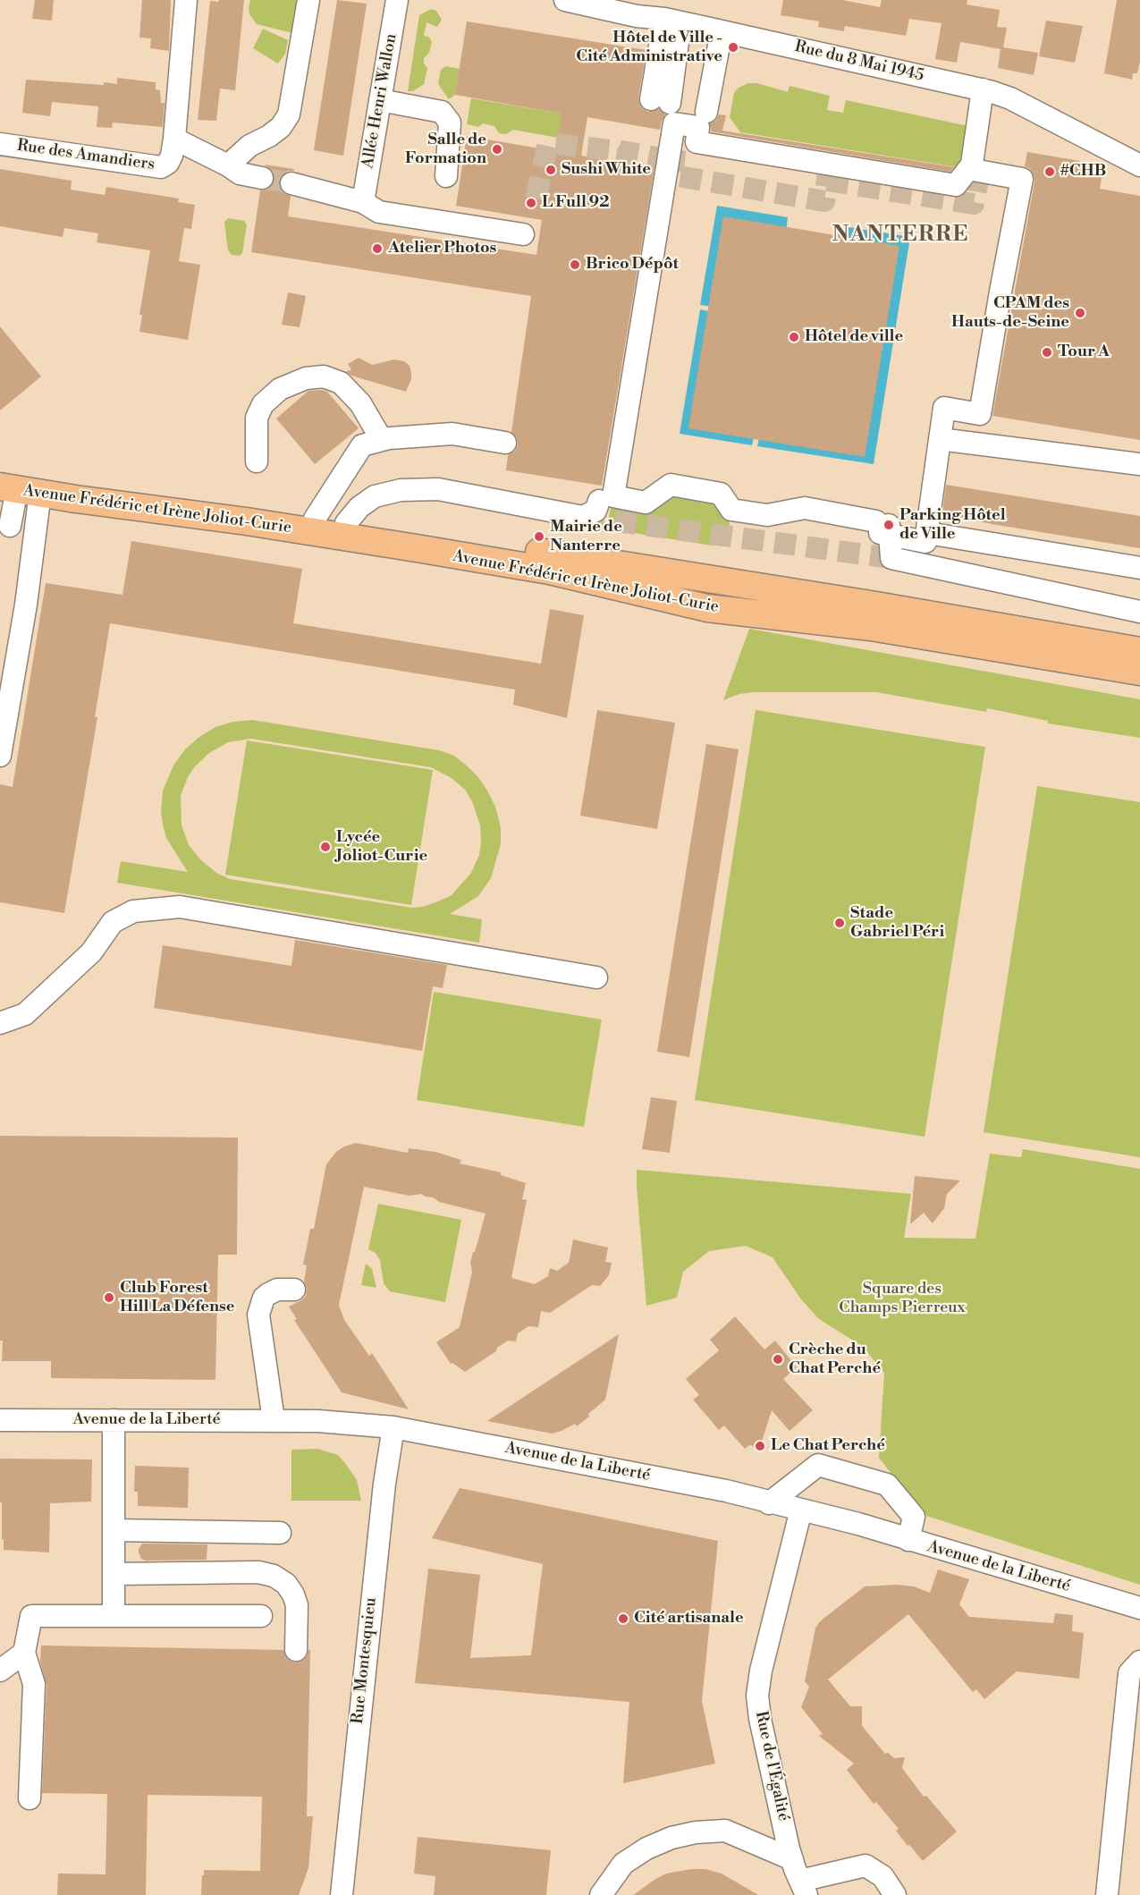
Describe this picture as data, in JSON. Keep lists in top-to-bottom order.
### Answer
{
  "streets": {
    "main road": ["Avenue Frédéric et Irène Joliot-Curie"],
    "street": [
      "Rue du 8 Mai 1945",
      "Allée Henri Wallon",
      "Rue des Amandiers",
      "Avenue de la Liberté",
      "Rue Montesquieu",
      "Rue de l'Égalité"
    ]
  },
  "crossings": [
    ["Avenue de la Liberté", "Rue Montesquieu"],
    ["Avenue de la Liberté", "Rue de l'Égalité"]
  ],
  "districts": ["NANTERRE"],
  "parks": ["Square des Champs Pierreux"],
  "places": [
    "Hôtel de Ville - Cité Administrative",
    "Salle de Formation",
    "Sushi White",
    "#CHB",
    "L Full 92",
    "Atelier Photos",
    "Brico Dépôt",
    "CPAM des Hauts-de-Seine",
    "Hôtel de ville",
    "Tour A",
    "Parking Hôtel de Ville",
    "Mairie de Nanterre",
    "Lycée Joliot-Curie",
    "Stade Gabriel Péri",
    "Club Forest Hill La Défense",
    "Crèche du Chat Perché",
    "Le Chat Perché",
    "Cité artisanale"
  ]
}
